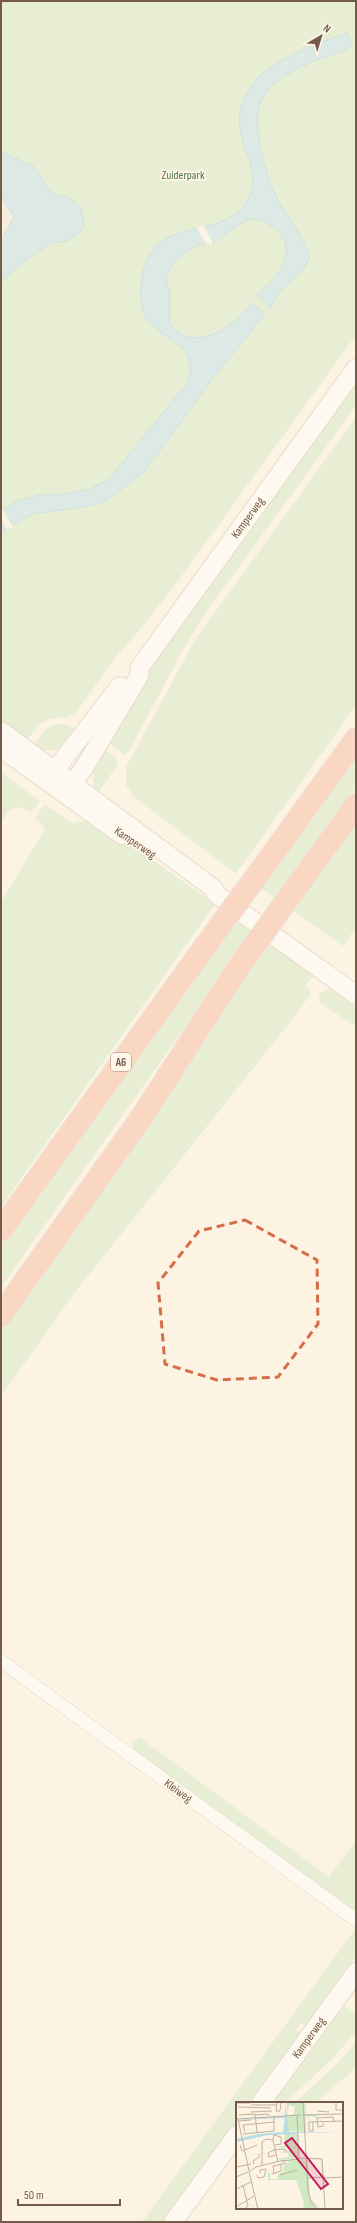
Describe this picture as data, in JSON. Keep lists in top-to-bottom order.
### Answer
{
  "streets": {
    "highway": ["A6"],
    "street": ["Kamperweg", "Kleiweg"]
  },
  "parks": ["Zuiderpark"],
  "scale_bar": "50 m",
  "north": "top right"
}
